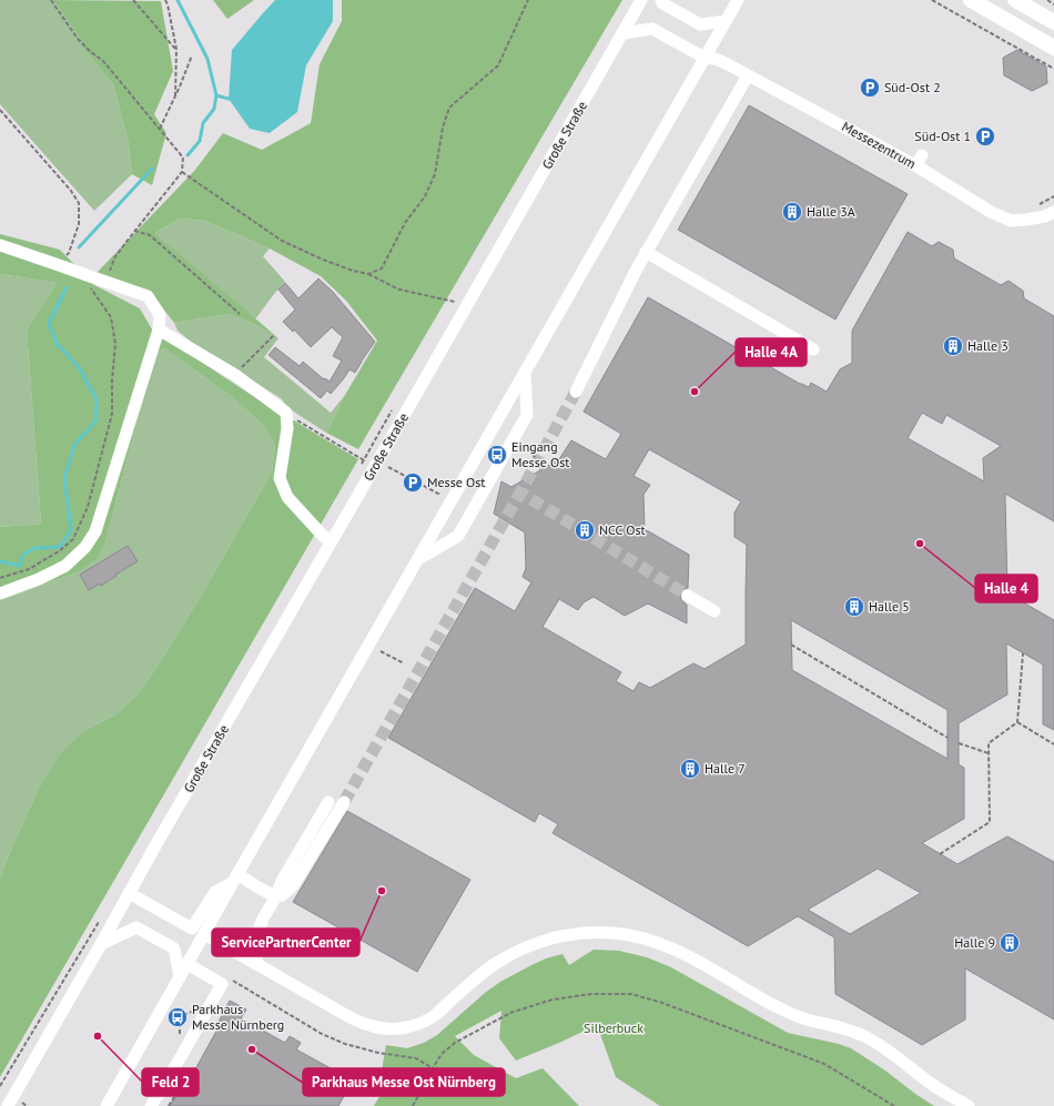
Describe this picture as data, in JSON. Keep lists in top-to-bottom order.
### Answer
{
  "streets": {
    "lane": ["Große Straße", "Messezentrum"]
  },
  "crossings": [
    ["Große Straße", "Messezentrum"]
  ],
  "parks": ["Silberbuck"],
  "places": {
    "parking": ["Süd-Ost 2", "Süd-Ost 1", "Messe Ost"],
    "building": [
      "Halle 3A",
      "Halle 3",
      "NCC Ost",
      "Halle 5",
      "Halle 7",
      "Halle 9"
    ],
    "other": [
      "Halle 4A",
      "Halle 4",
      "ServicePartnerCenter",
      "Feld 2",
      "Parkhaus Messe Ost Nürnberg"
    ],
    "bus stop": ["Eingang Messe Ost", "Parkhaus Messe Nürnberg"]
  }
}
